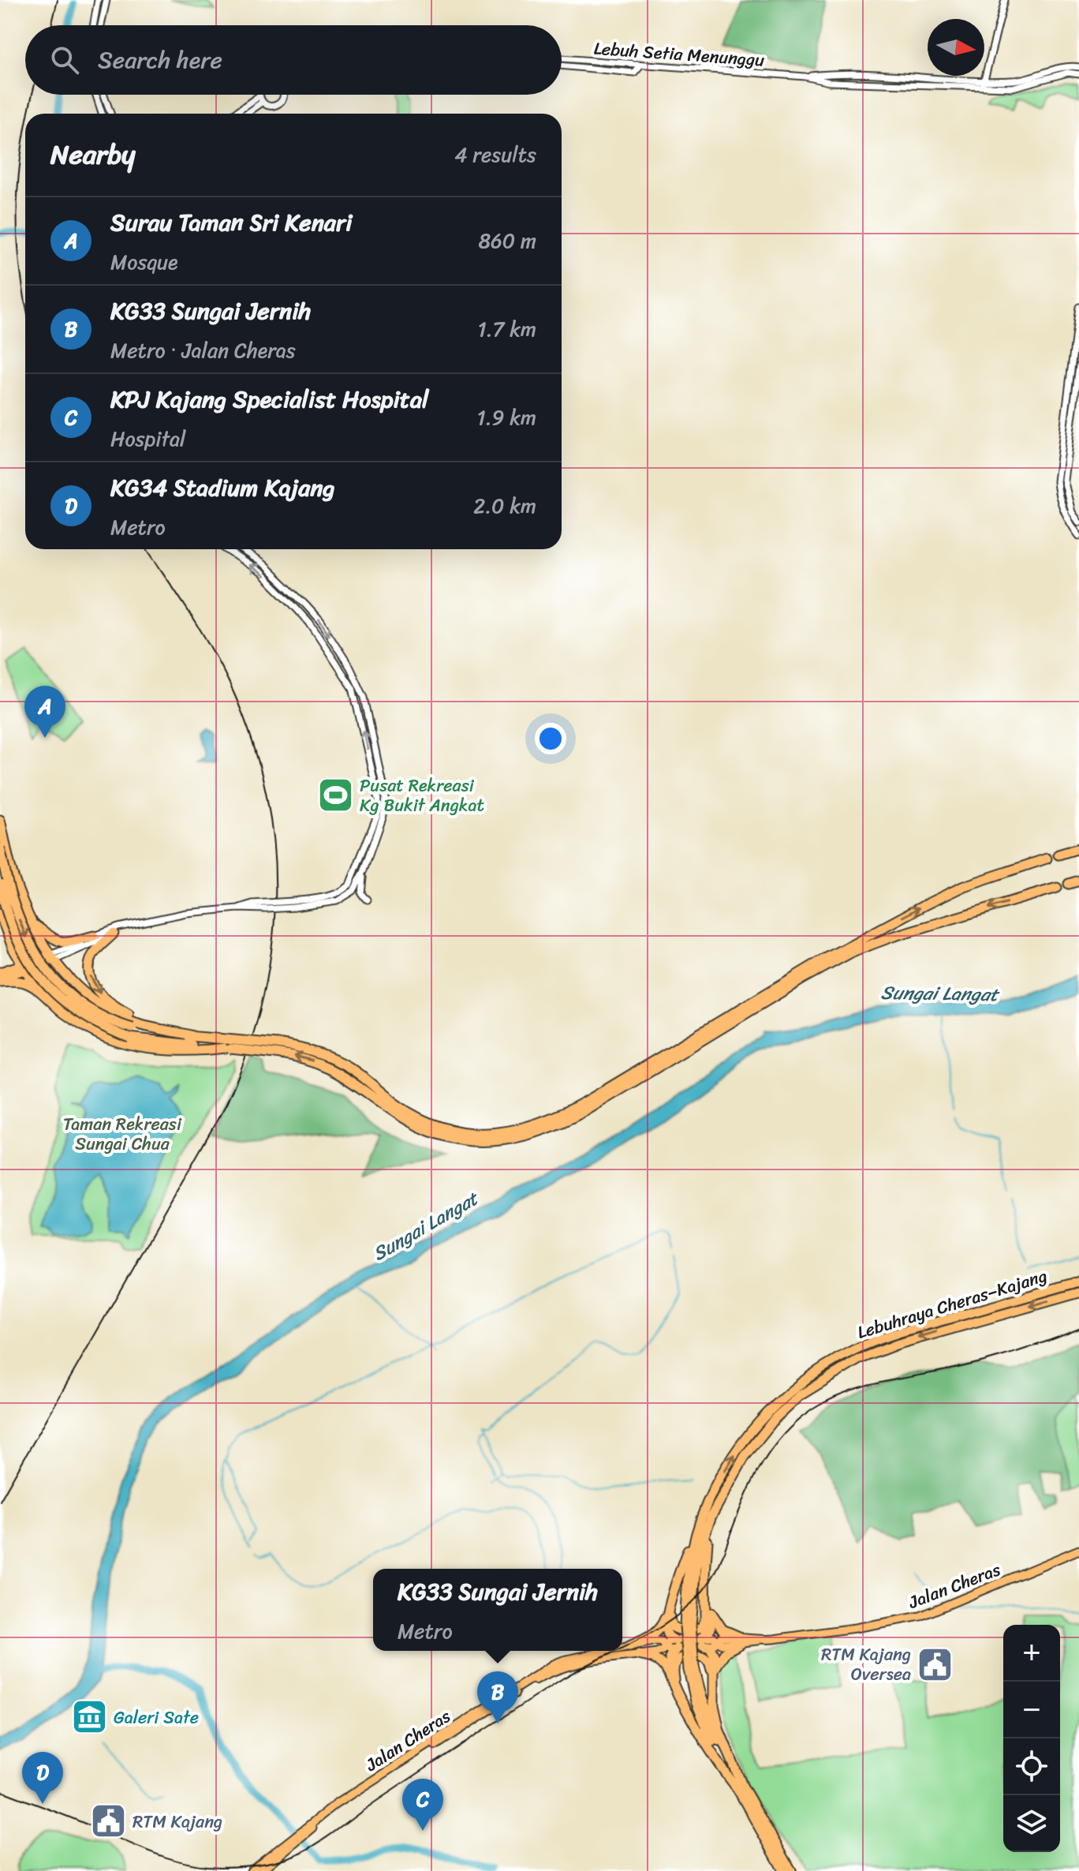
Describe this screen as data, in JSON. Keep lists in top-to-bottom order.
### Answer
{
  "streets": {
    "highway": ["Lebuhraya Cheras–Kajang"],
    "main road": ["Jalan Cheras"],
    "street": ["Lebuh Setia Menunggu"]
  },
  "water": ["Sungai Langat"],
  "parks": ["Taman Rekreasi Sungai Chua"],
  "places": {
    "sports": ["Pusat Rekreasi Kg Bukit Angkat"],
    "public building": ["RTM Kajang Oversea", "RTM Kajang"],
    "museum": ["Galeri Sate"]
  },
  "north": "right",
  "page": {
    "search": "Search here",
    "heading": ["Nearby", "4 results"],
    "list": [
      {
        "mark": "A",
        "name": "Surau Taman Sri Kenari",
        "note": "Mosque",
        "value": "860 m"
      },
      {
        "mark": "B",
        "name": "KG33 Sungai Jernih",
        "note": "Metro · Jalan Cheras",
        "value": "1.7 km"
      },
      {
        "mark": "C",
        "name": "KPJ Kajang Specialist Hospital",
        "note": "Hospital",
        "value": "1.9 km"
      },
      {
        "mark": "D",
        "name": "KG34 Stadium Kajang",
        "note": "Metro",
        "value": "2.0 km"
      }
    ],
    "pins": [
      "A",
      "B",
      "D",
      "C"
    ],
    "popup": ["KG33 Sungai Jernih", "Metro"],
    "map_buttons": ["+", "−"]
  }
}
